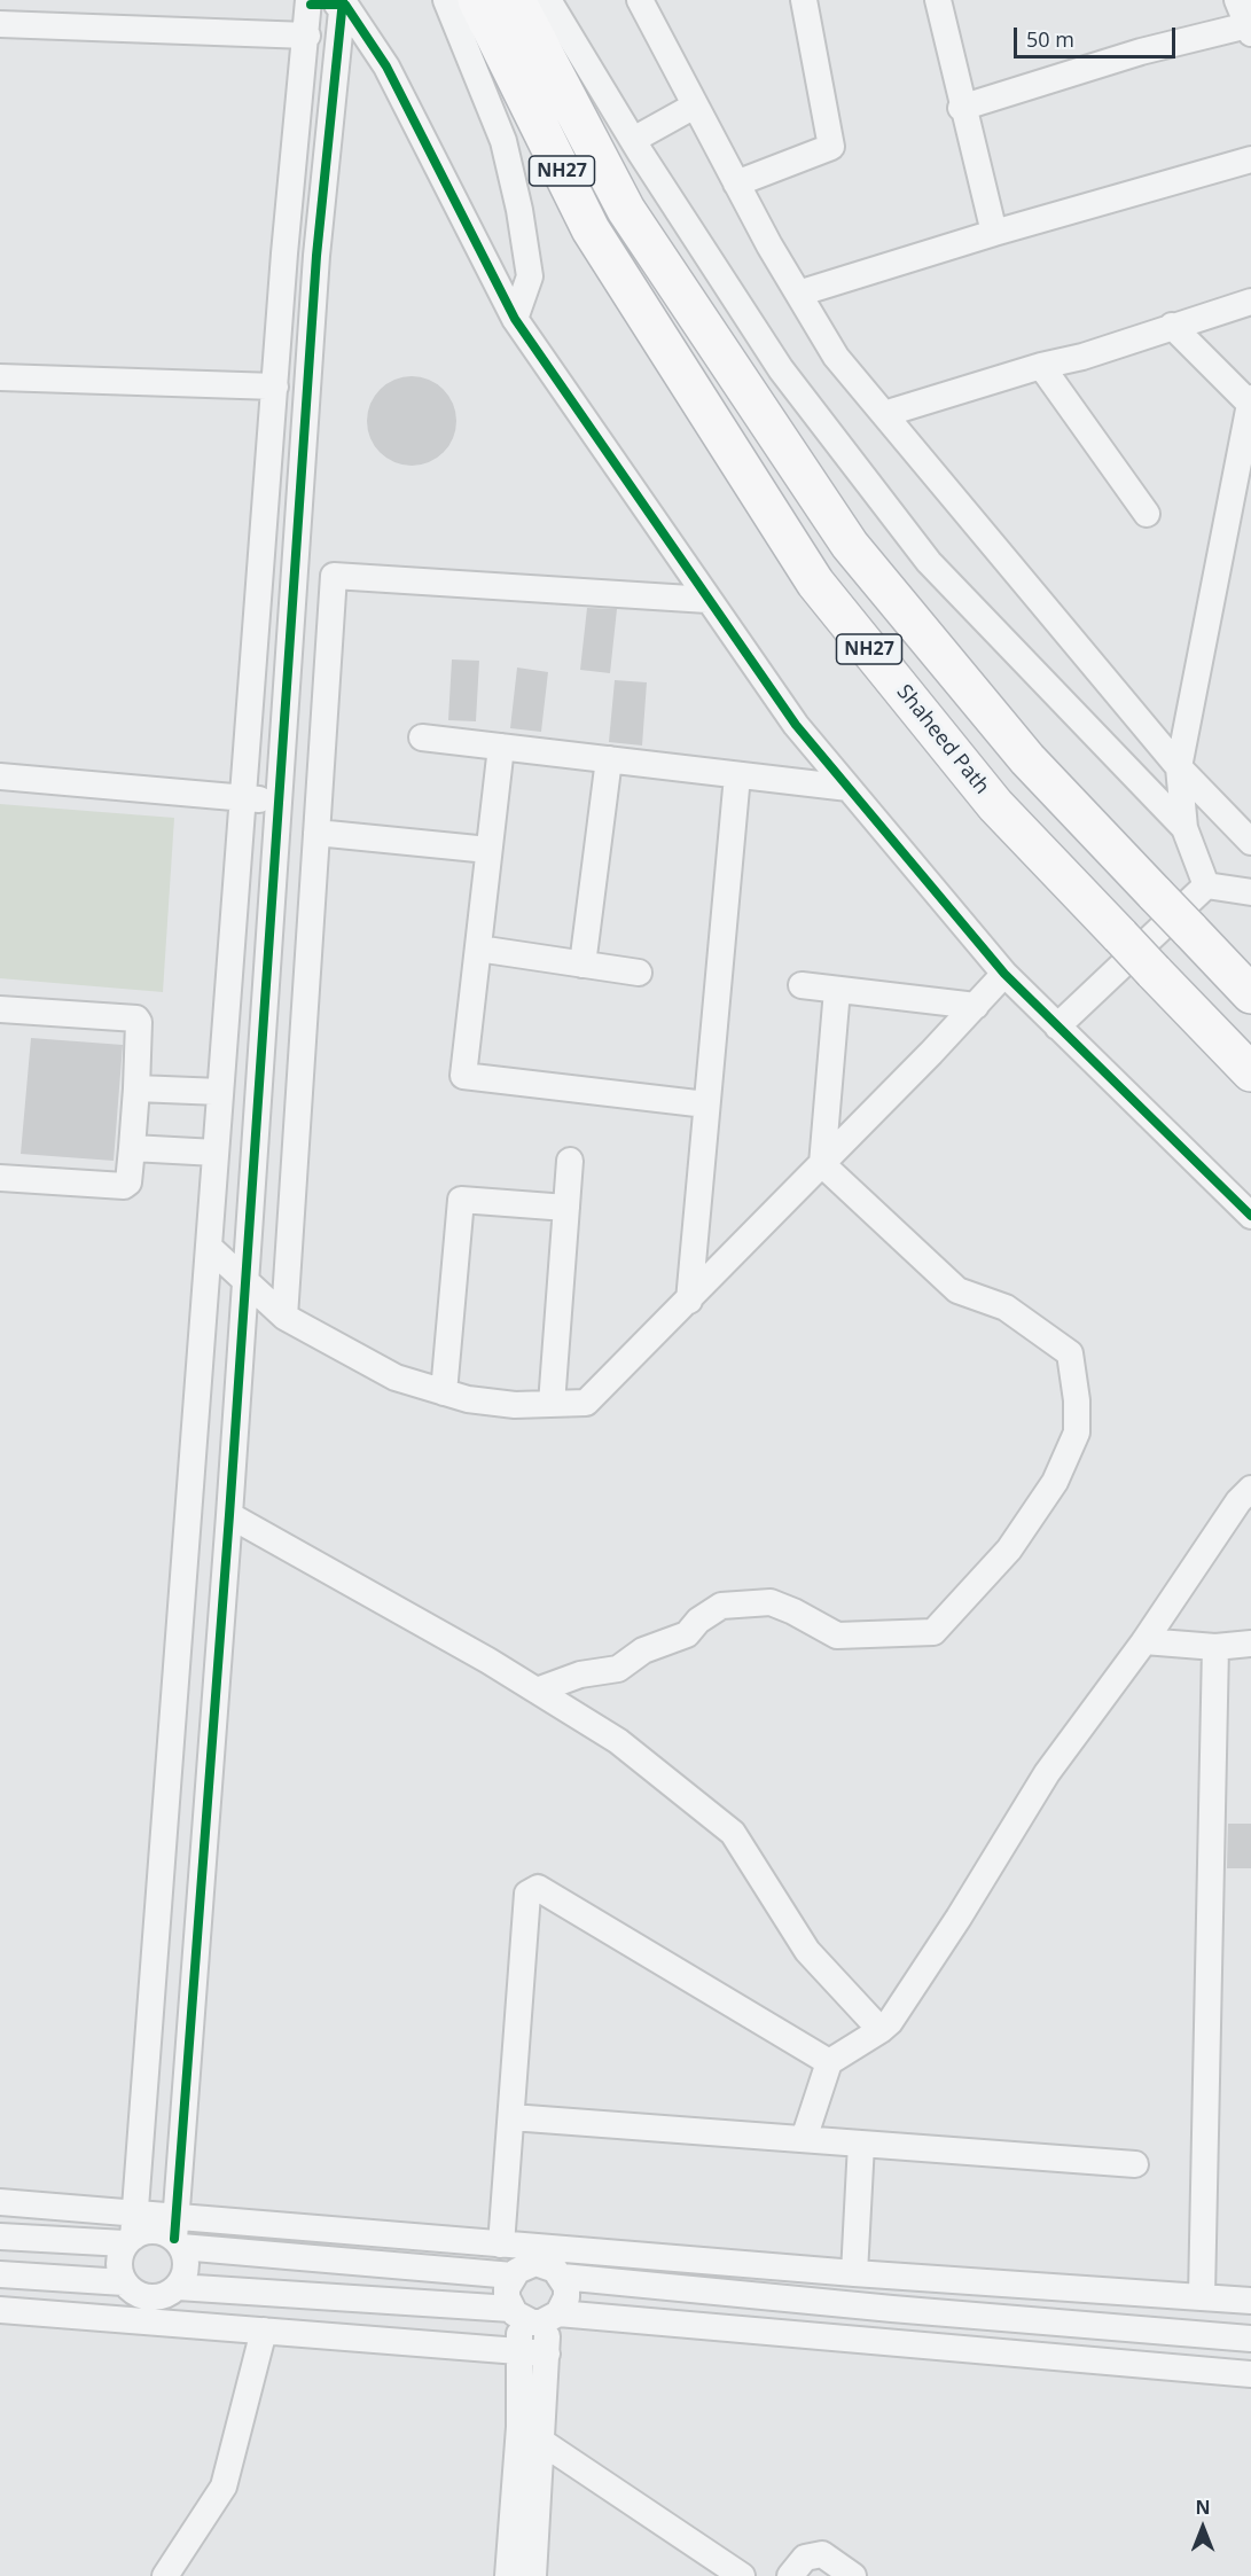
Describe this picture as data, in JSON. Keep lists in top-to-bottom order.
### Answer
{
  "streets": {
    "highway": ["NH27", "Shaheed Path"]
  },
  "scale_bar": "50 m",
  "north": "top"
}
